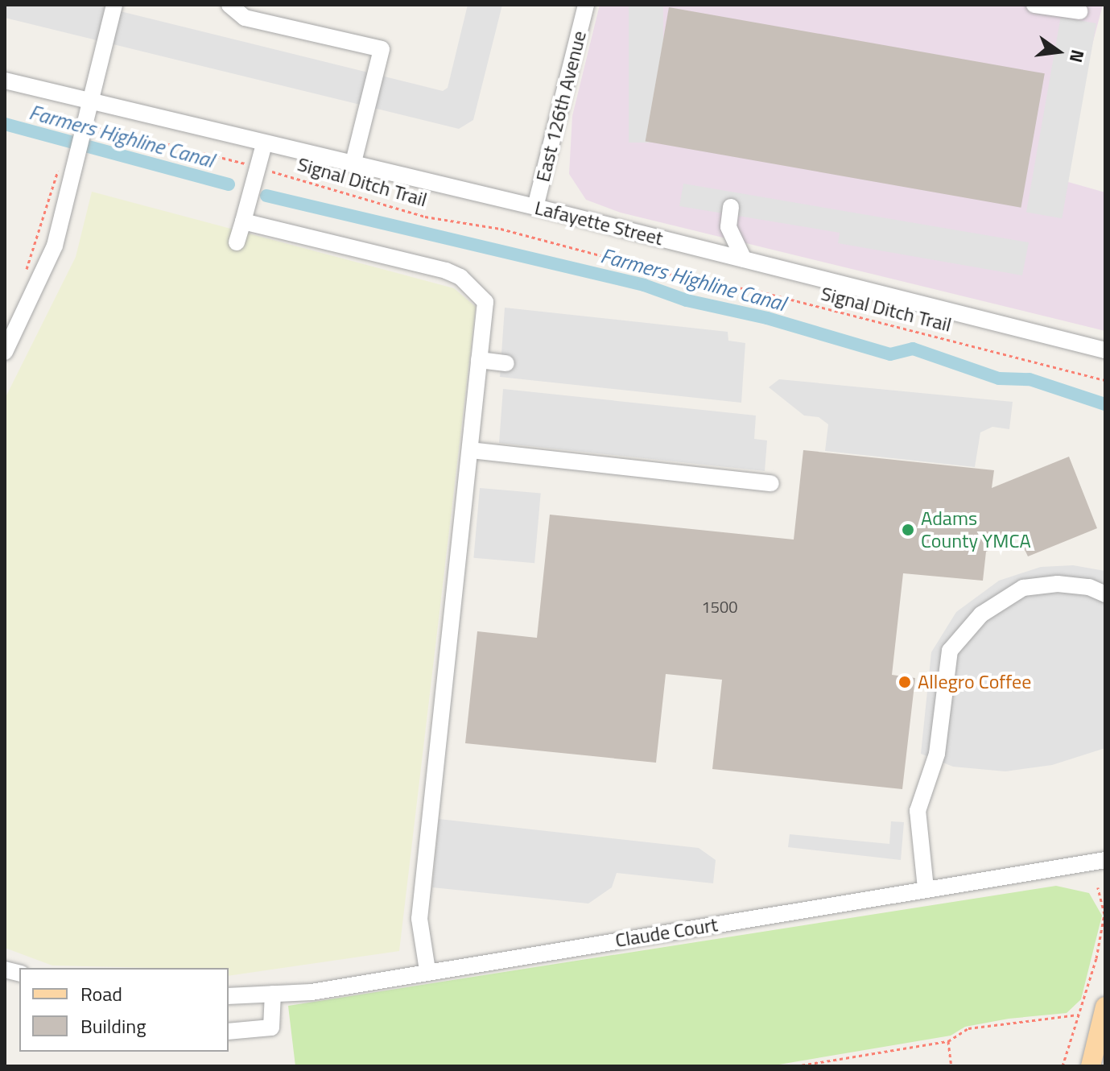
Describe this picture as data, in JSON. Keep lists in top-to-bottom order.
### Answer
{
  "streets": {
    "street": ["East 126th Avenue", "Lafayette Street", "Claude Court"],
    "path": ["Signal Ditch Trail"]
  },
  "crossings": [
    ["East 126th Avenue", "Lafayette Street"]
  ],
  "water": ["Farmers Highline Canal"],
  "places": ["Adams County YMCA", "Allegro Coffee"],
  "house_numbers": ["1500"],
  "legend": ["Road", "Building"],
  "north": "right"
}
